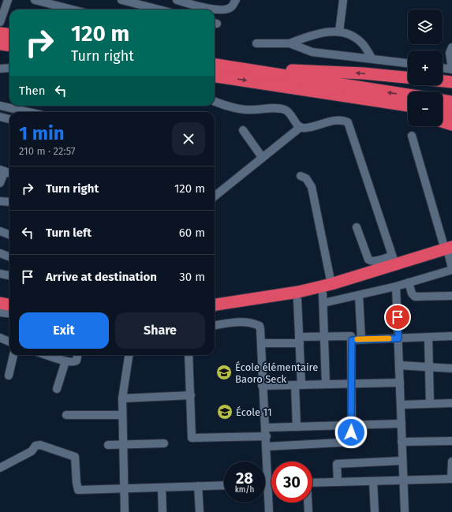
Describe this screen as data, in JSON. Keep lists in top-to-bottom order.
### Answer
{
  "places": {
    "school or university": ["École élémentaire Baoro Seck", "École 11"]
  },
  "page": {
    "map_buttons": ["+", "−"],
    "turn": ["120 m", "Turn right"],
    "then": "Then",
    "heading": ["1 min", "210 m · 22:57"],
    "list": [
      {
        "name": "Turn right",
        "value": "120 m"
      },
      {
        "name": "Turn left",
        "value": "60 m"
      },
      {
        "name": "Arrive at destination",
        "value": "30 m"
      }
    ],
    "buttons": ["Exit", "Share"],
    "speed": "28 km/h",
    "limit": "30"
  }
}
